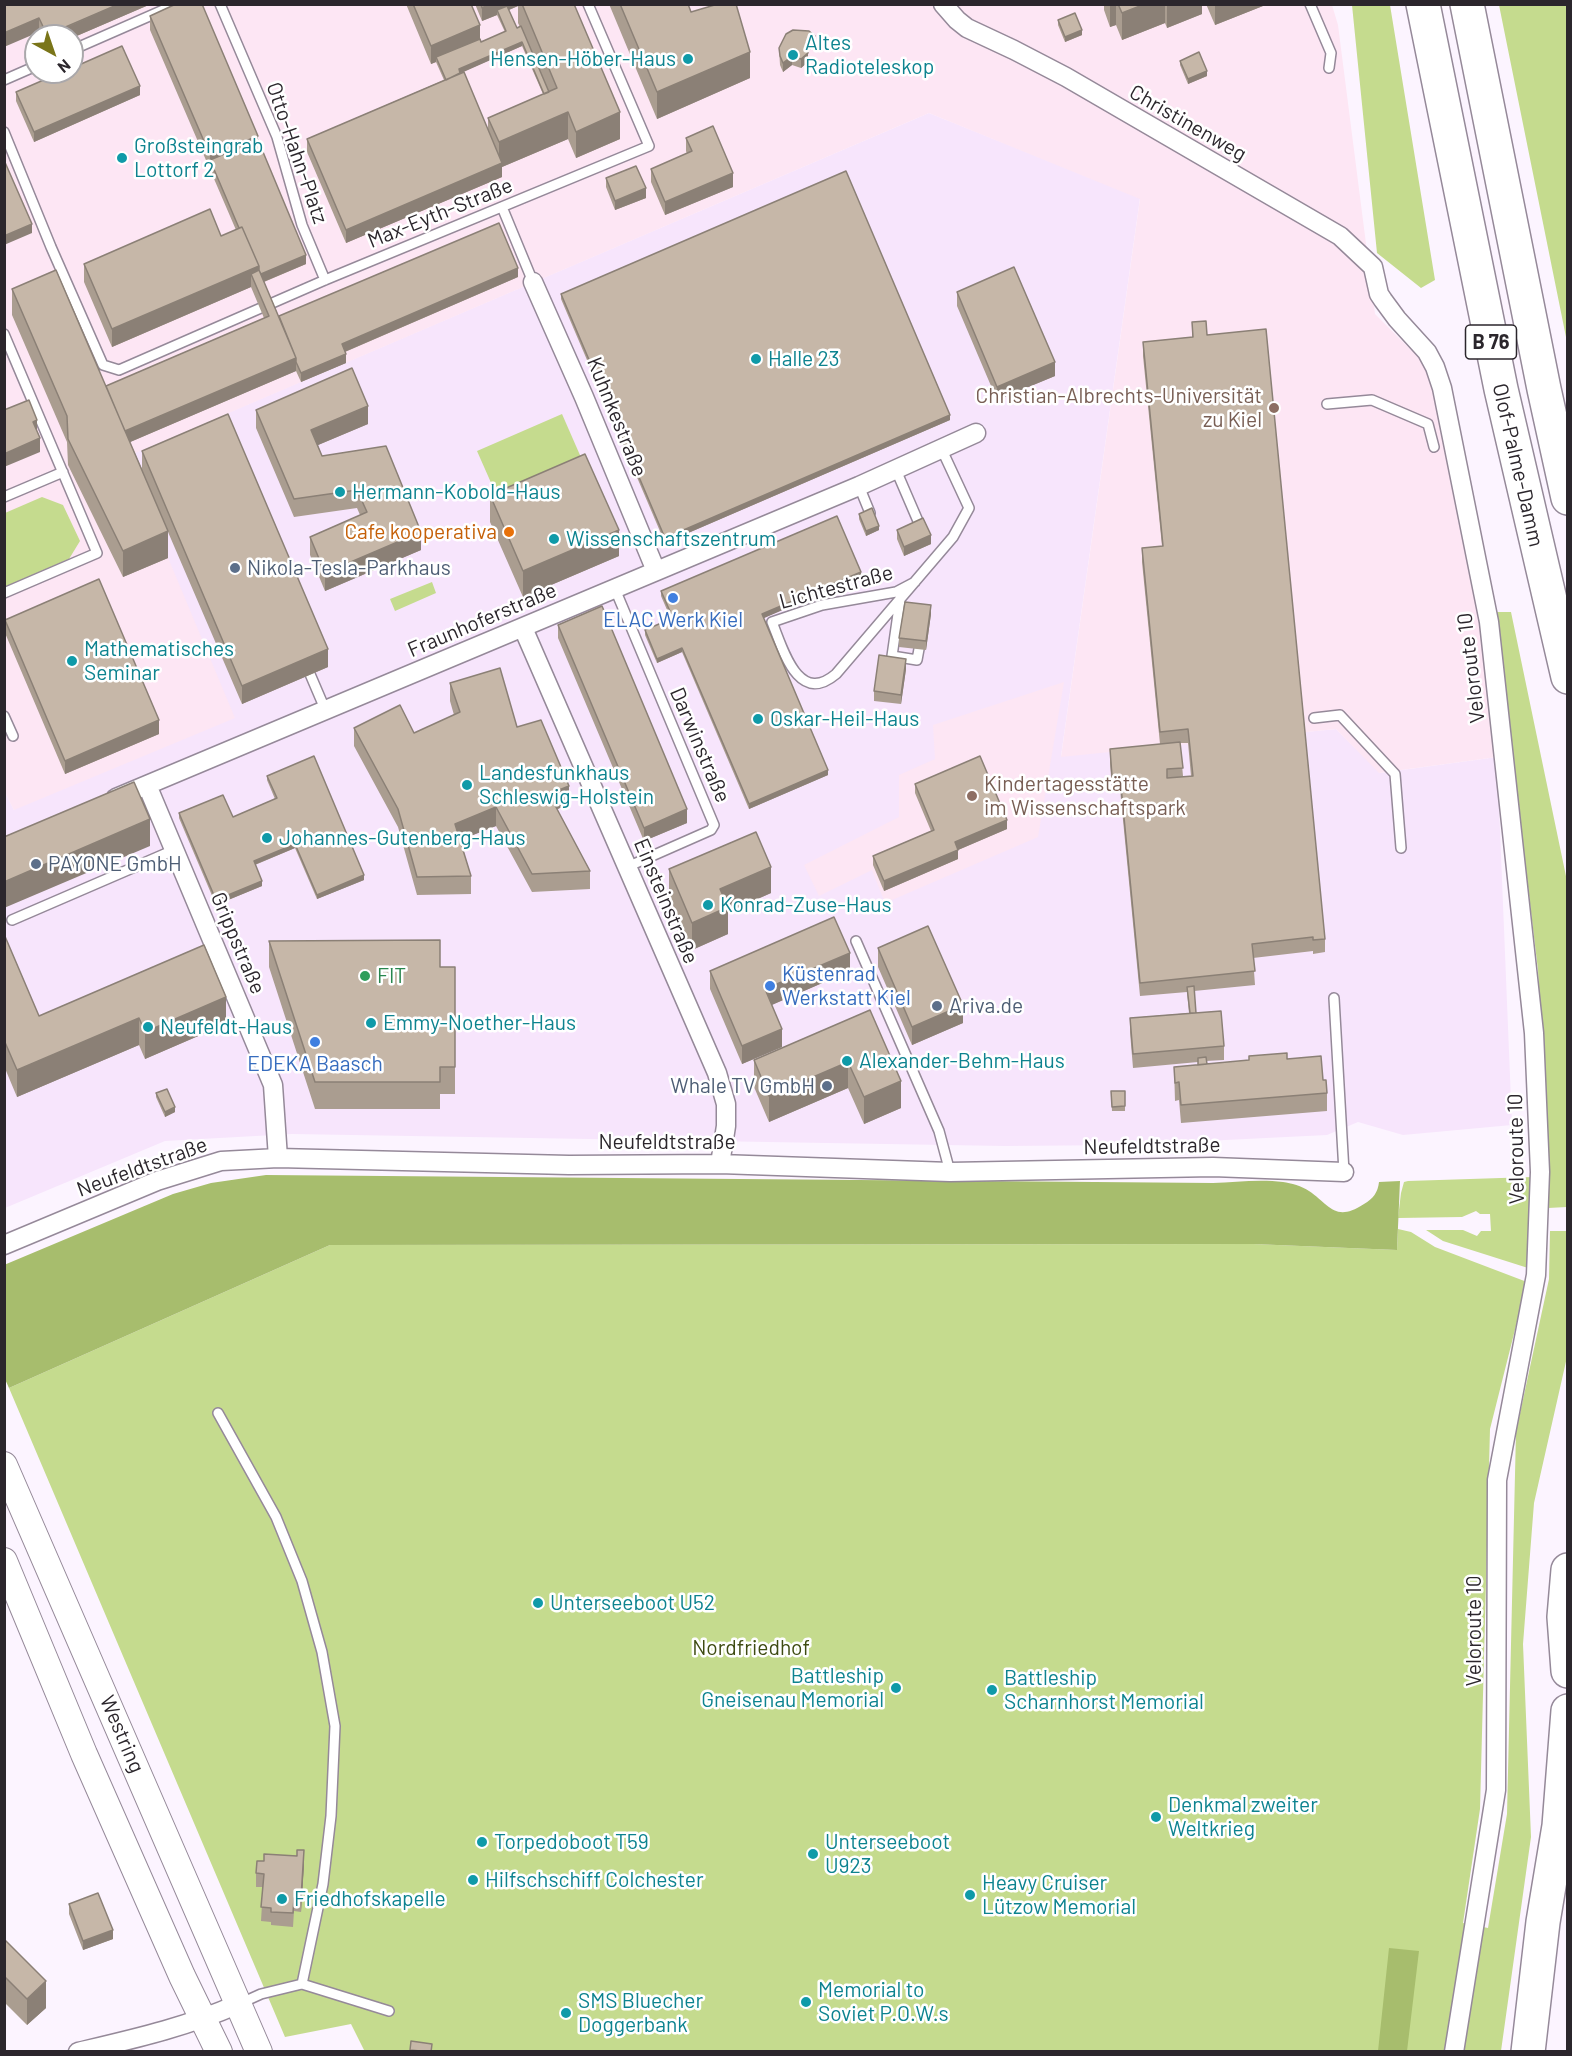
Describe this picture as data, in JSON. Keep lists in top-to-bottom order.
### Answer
{
  "streets": {
    "highway": ["B 76", "Olof-Palme-Damm"],
    "main road": ["Westring"],
    "street": [
      "Christinenweg",
      "Kuhnkestraße",
      "Fraunhoferstraße",
      "Veloroute 10",
      "Einsteinstraße",
      "Grippstraße",
      "Neufeldtstraße"
    ],
    "lane": [
      "Otto-Hahn-Platz",
      "Max-Eyth-Straße",
      "Lichtestraße",
      "Darwinstraße"
    ]
  },
  "crossings": [
    ["Christinenweg", "Veloroute 10"],
    ["Otto-Hahn-Platz", "Max-Eyth-Straße"],
    ["Kuhnkestraße", "Fraunhoferstraße"],
    ["Lichtestraße", "Fraunhoferstraße"],
    ["Fraunhoferstraße", "Darwinstraße"],
    ["Fraunhoferstraße", "Einsteinstraße"],
    ["Fraunhoferstraße", "Grippstraße"],
    ["Darwinstraße", "Einsteinstraße"],
    ["Einsteinstraße", "Neufeldtstraße"],
    ["Grippstraße", "Neufeldtstraße"]
  ],
  "parks": ["Nordfriedhof"],
  "places": [
    "Altes Radioteleskop",
    "Hensen-Höber-Haus",
    "Großsteingrab Lottorf 2",
    "Halle 23",
    "Christian-Albrechts-Universität zu Kiel",
    "Hermann-Kobold-Haus",
    "Cafe kooperativa",
    "Wissenschaftszentrum",
    "Nikola-Tesla-Parkhaus",
    "ELAC Werk Kiel",
    "Mathematisches Seminar",
    "Oskar-Heil-Haus",
    "Landesfunkhaus Schleswig-Holstein",
    "Kindertagesstätte im Wissenschaftspark",
    "Johannes-Gutenberg-Haus",
    "PAYONE GmbH",
    "Konrad-Zuse-Haus",
    "FIT",
    "Küstenrad Werkstatt Kiel",
    "Ariva.de",
    "Emmy-Noether-Haus",
    "Neufeldt-Haus",
    "EDEKA Baasch",
    "Alexander-Behm-Haus",
    "Whale TV GmbH",
    "Unterseeboot U52",
    "Battleship Gneisenau Memorial",
    "Battleship Scharnhorst Memorial",
    "Denkmal zweiter Weltkrieg",
    "Torpedoboot T59",
    "Unterseeboot U923",
    "Hilfschschiff Colchester",
    "Heavy Cruiser Lützow Memorial",
    "Friedhofskapelle",
    "Memorial to Soviet P.O.W.s",
    "SMS Bluecher Doggerbank"
  ],
  "north": "bottom right"
}
